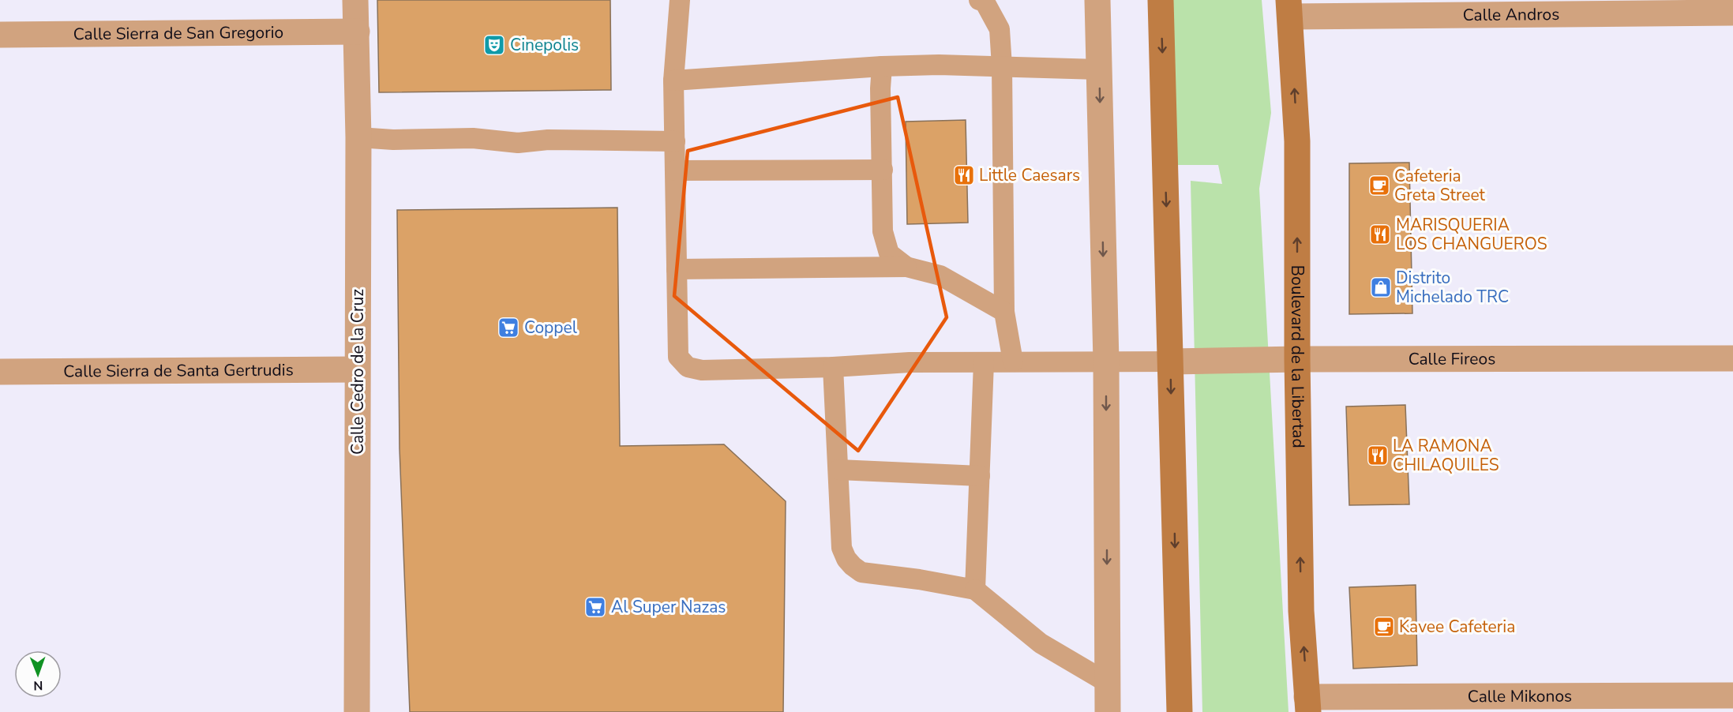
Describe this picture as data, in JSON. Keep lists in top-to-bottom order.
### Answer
{
  "streets": {
    "main road": ["Boulevard de la Libertad"],
    "street": [
      "Calle Andros",
      "Calle Sierra de San Gregorio",
      "Calle Fireos",
      "Calle Sierra de Santa Gertrudis",
      "Calle Cedro de la Cruz",
      "Calle Mikonos"
    ]
  },
  "crossings": [
    ["Calle Andros", "Boulevard de la Libertad"],
    ["Calle Sierra de San Gregorio", "Calle Cedro de la Cruz"],
    ["Boulevard de la Libertad", "Calle Fireos"],
    ["Boulevard de la Libertad", "Calle Mikonos"],
    ["Calle Sierra de Santa Gertrudis", "Calle Cedro de la Cruz"]
  ],
  "places": {
    "theatre": ["Cinepolis"],
    "restaurant": ["Little Caesars", "MARISQUERIA LOS CHANGUEROS", "LA RAMONA CHILAQUILES"],
    "cafe": ["Cafeteria Greta Street", "Kavee Cafeteria"],
    "shop": ["Distrito Michelado TRC"],
    "supermarket": ["Coppel", "Al Super Nazas"]
  },
  "north": "bottom"
}
